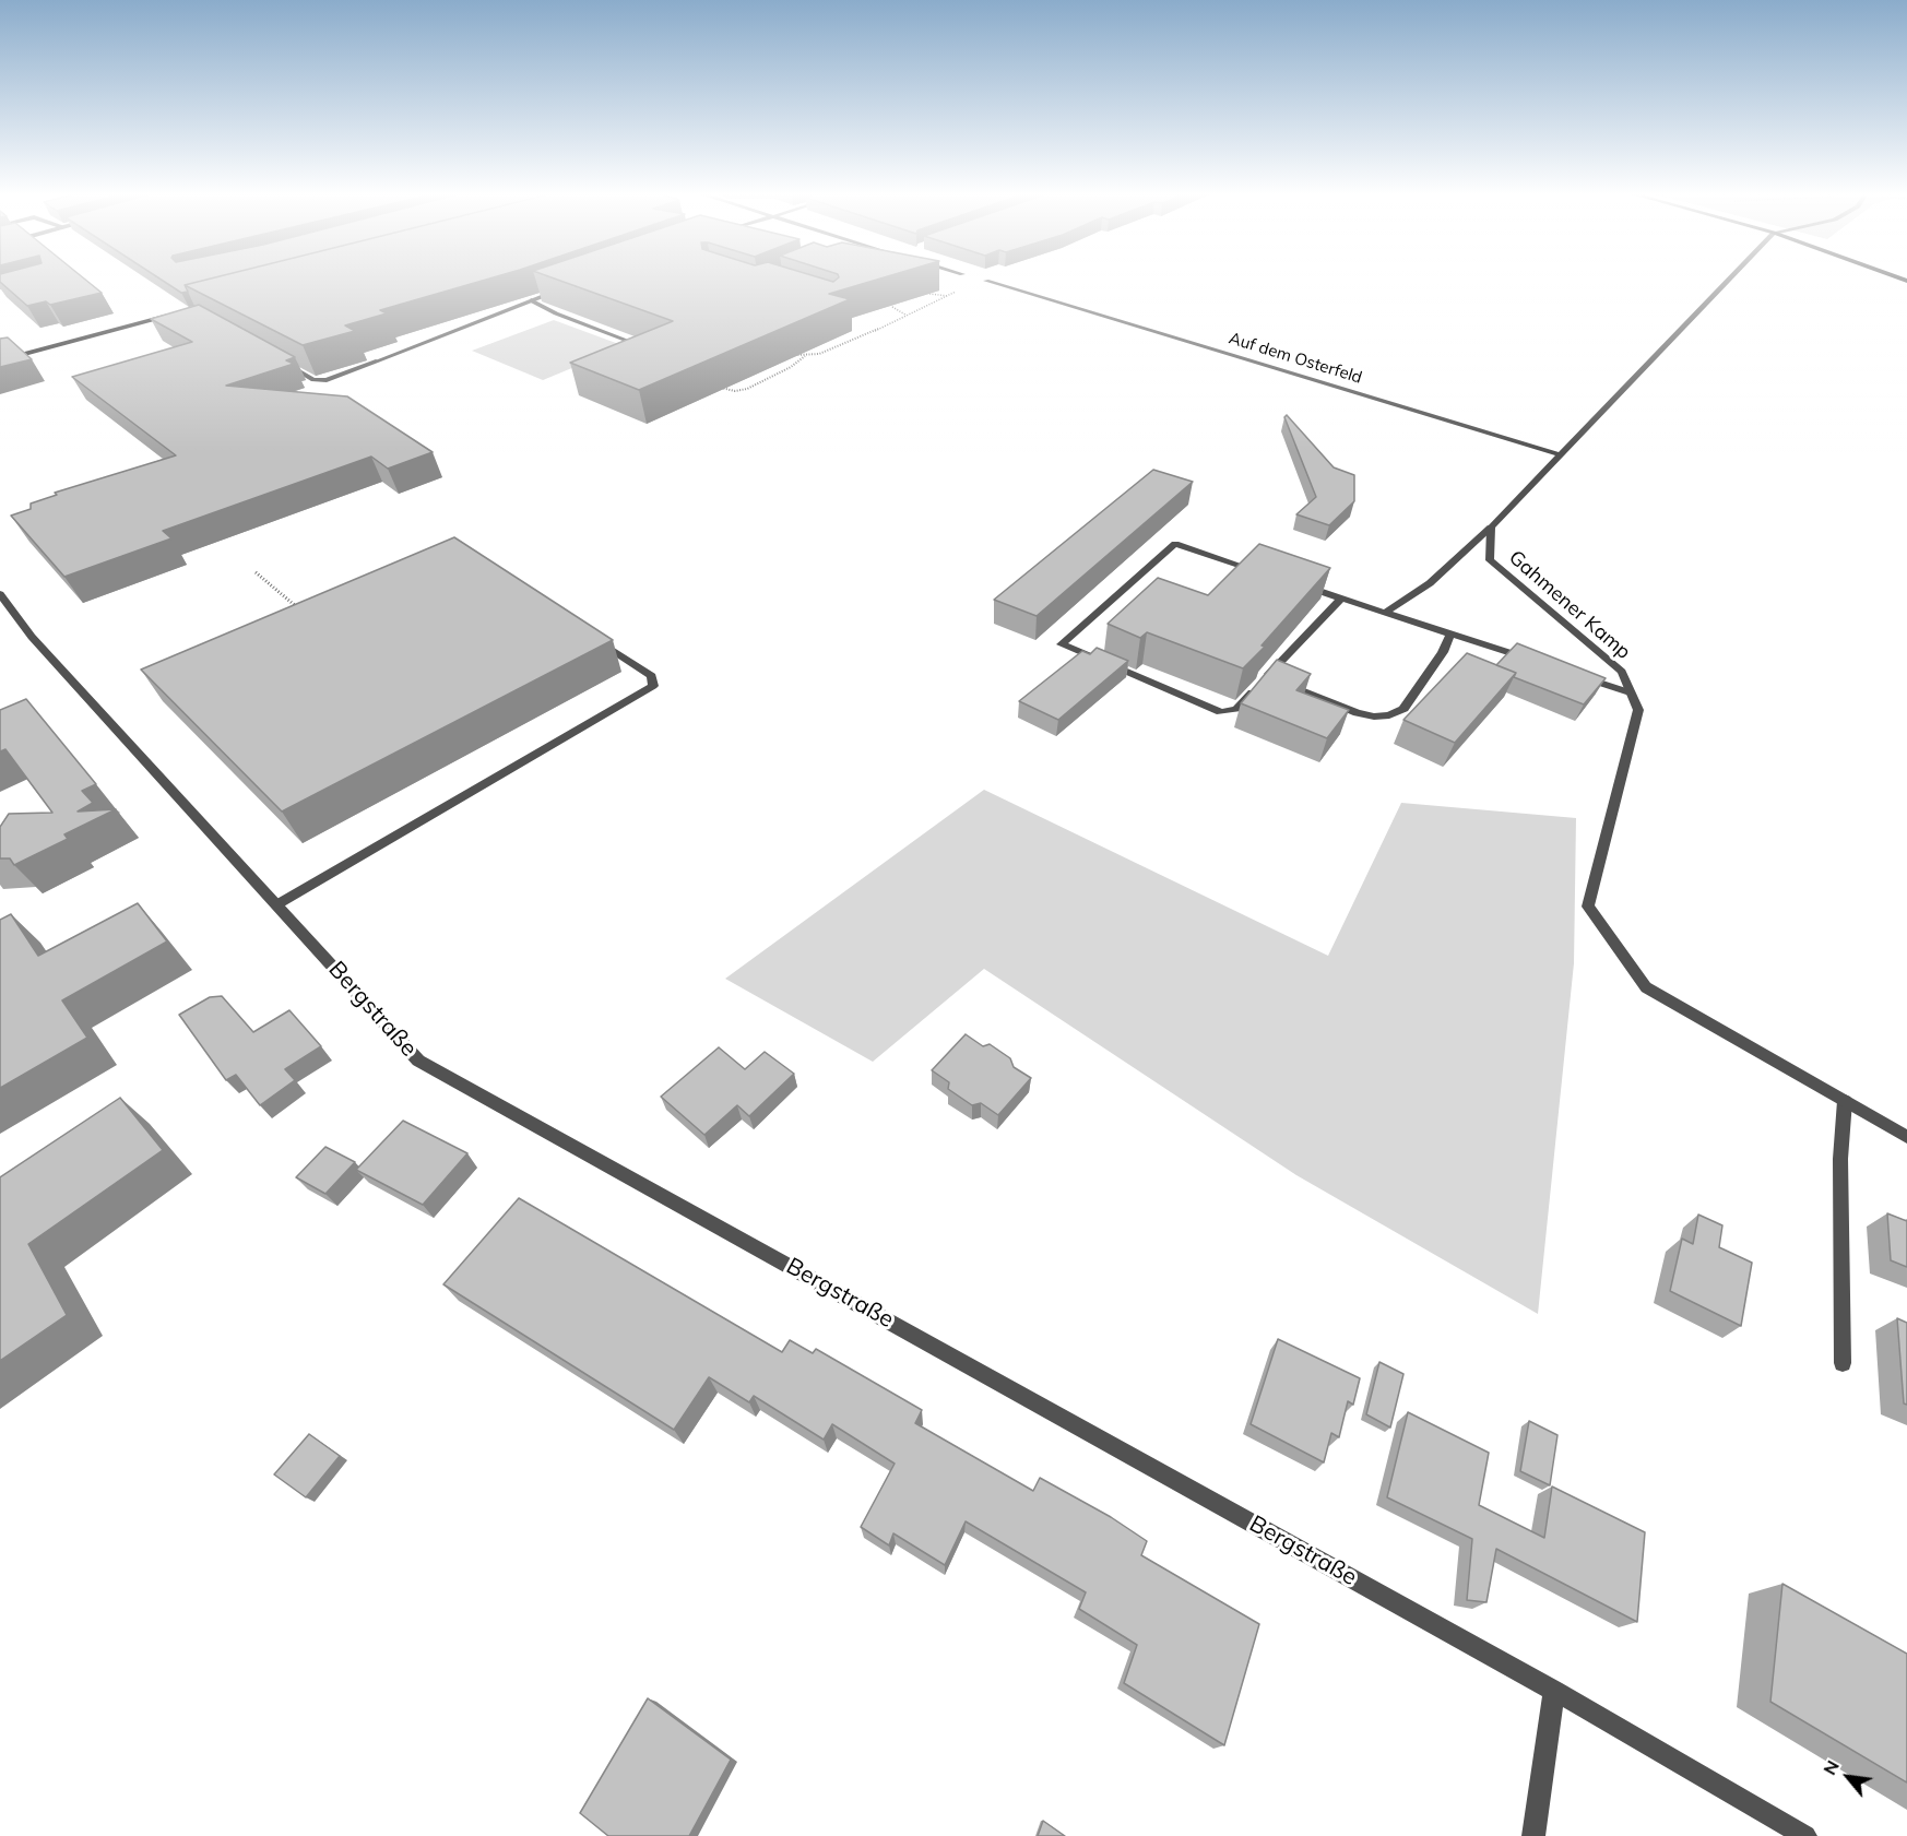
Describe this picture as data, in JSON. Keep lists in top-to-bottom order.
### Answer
{
  "streets": {
    "street": ["Auf dem Osterfeld", "Gahmener Kamp", "Bergstraße"]
  },
  "north": "top left"
}
